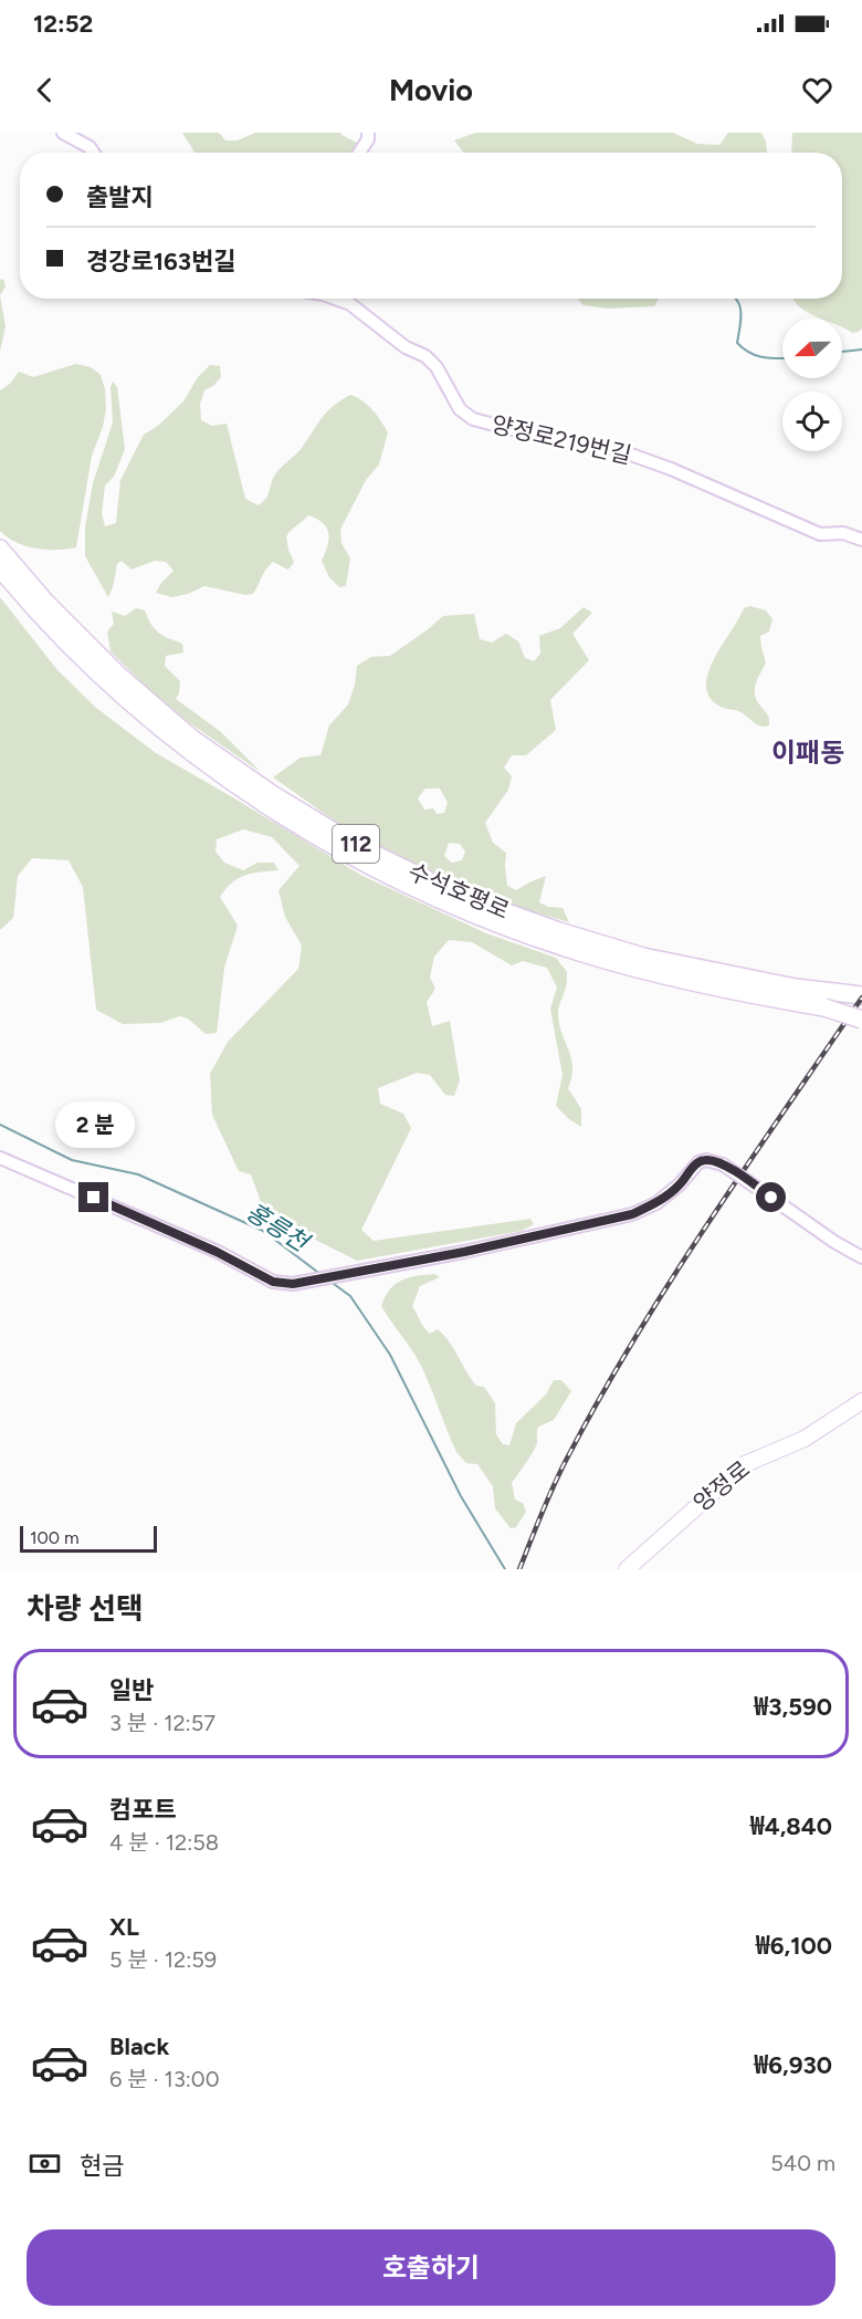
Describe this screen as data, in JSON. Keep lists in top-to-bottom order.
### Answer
{
  "streets": {
    "highway": ["112", "수석호평로"],
    "main road": ["양정로"],
    "street": ["양정로219번길"]
  },
  "districts": ["이패동"],
  "water": ["홍릉천"],
  "scale_bar": "100 m",
  "north": "left",
  "page": {
    "status": "12:52",
    "header": "Movio",
    "banner": ["출발지", "경강로163번길"],
    "bubble": "2 분",
    "scale": "100 m",
    "heading": "차량 선택",
    "list": [
      {
        "name": "일반",
        "note": "3 분 · 12:57",
        "value": "₩3,590"
      },
      {
        "name": "컴포트",
        "note": "4 분 · 12:58",
        "value": "₩4,840"
      },
      {
        "name": "XL",
        "note": "5 분 · 12:59",
        "value": "₩6,100"
      },
      {
        "name": "Black",
        "note": "6 분 · 13:00",
        "value": "₩6,930"
      }
    ],
    "pay": ["현금", "540 m"],
    "buttons": "호출하기"
  }
}
